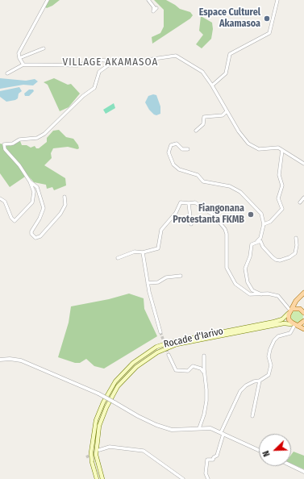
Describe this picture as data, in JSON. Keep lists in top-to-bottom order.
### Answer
{
  "streets": {
    "main road": ["Rocade d'Iarivo"]
  },
  "districts": ["VILLAGE AKAMASOA"],
  "places": ["Espace Culturel Akamasoa", "Fiangonana Protestanta FKMB"],
  "north": "bottom left"
}
